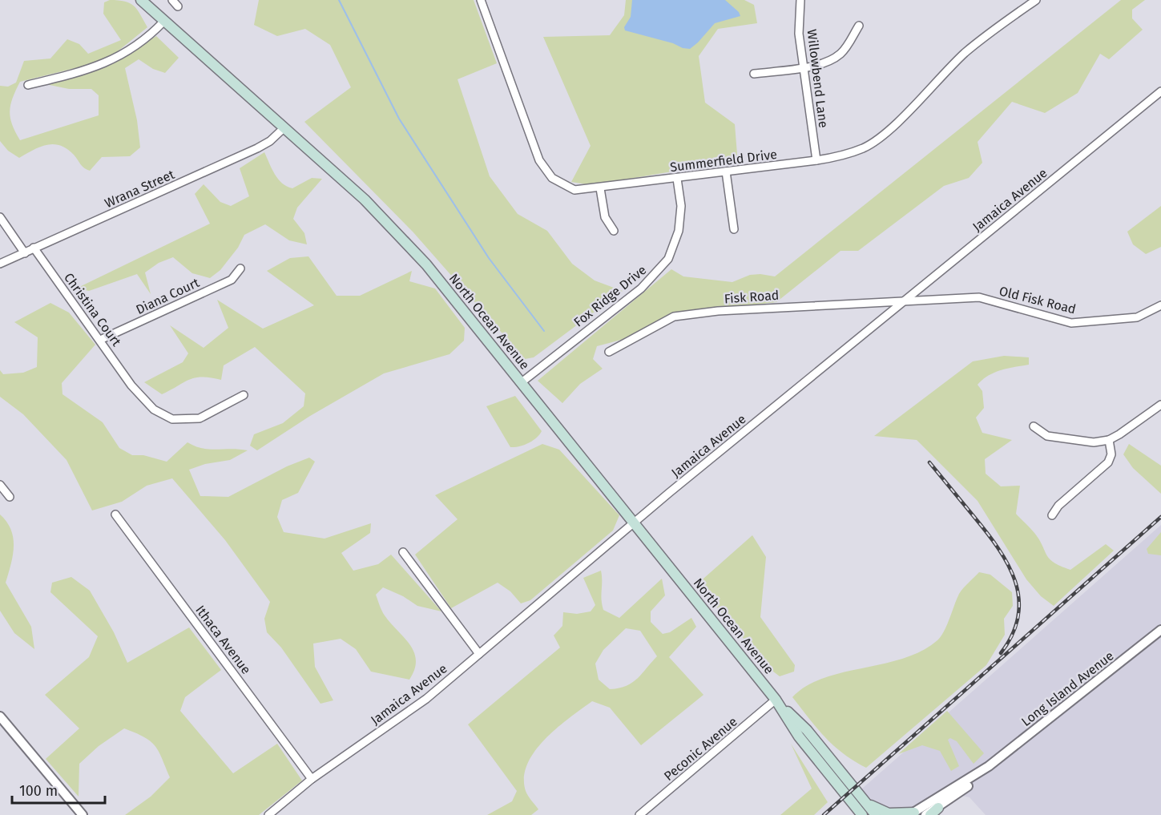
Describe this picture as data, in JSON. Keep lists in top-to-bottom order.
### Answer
{
  "streets": {
    "main road": ["North Ocean Avenue"],
    "street": [
      "Willowbend Lane",
      "Summerfield Drive",
      "Wrana Street",
      "Jamaica Avenue",
      "Diana Court",
      "Fox Ridge Drive",
      "Fisk Road",
      "Old Fisk Road",
      "Christina Court",
      "Ithaca Avenue",
      "Long Island Avenue",
      "Peconic Avenue"
    ]
  },
  "crossings": [
    ["Willowbend Lane", "Summerfield Drive"],
    ["Summerfield Drive", "Fox Ridge Drive"],
    ["Wrana Street", "Christina Court"],
    ["Wrana Street", "North Ocean Avenue"],
    ["Jamaica Avenue", "Fisk Road"],
    ["Jamaica Avenue", "Old Fisk Road"],
    ["Jamaica Avenue", "North Ocean Avenue"],
    ["Jamaica Avenue", "Ithaca Avenue"],
    ["Diana Court", "Christina Court"],
    ["Fox Ridge Drive", "North Ocean Avenue"],
    ["Fisk Road", "Old Fisk Road"],
    ["North Ocean Avenue", "Peconic Avenue"]
  ],
  "scale_bar": "100 m"
}
